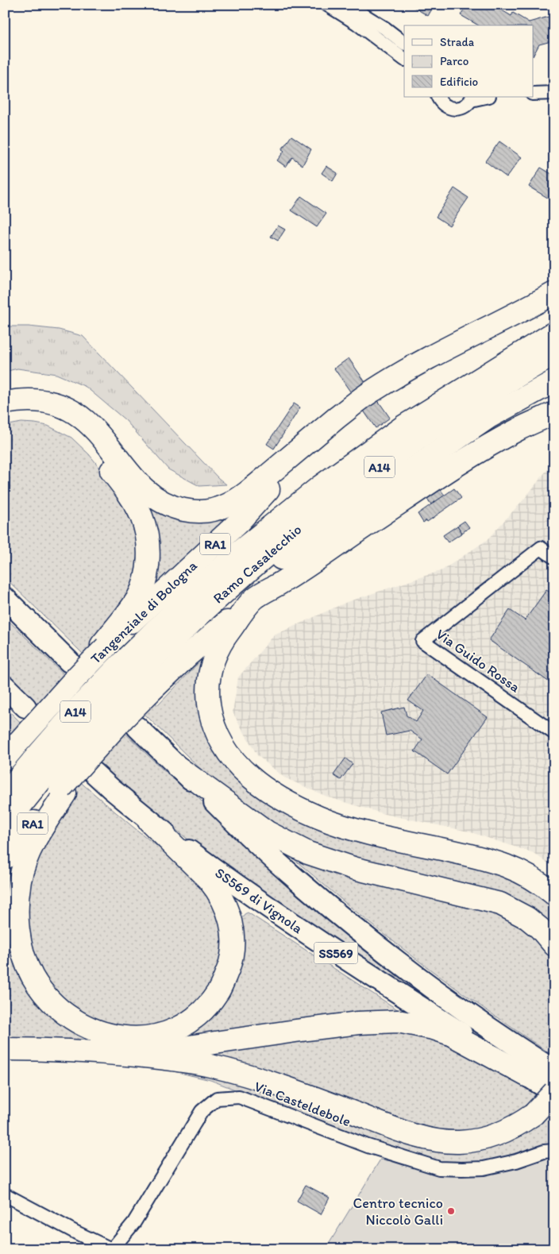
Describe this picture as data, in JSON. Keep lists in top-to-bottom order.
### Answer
{
  "streets": {
    "highway": [
      "A14",
      "RA1",
      "Ramo Casalecchio",
      "Tangenziale di Bologna",
      "SS569 di Vignola",
      "SS569"
    ],
    "street": ["Via Guido Rossa", "Via Casteldebole"]
  },
  "crossings": [
    ["RA1", "Tangenziale di Bologna"]
  ],
  "places": ["Centro tecnico Niccolò Galli"],
  "legend": ["Strada", "Parco", "Edificio"]
}
